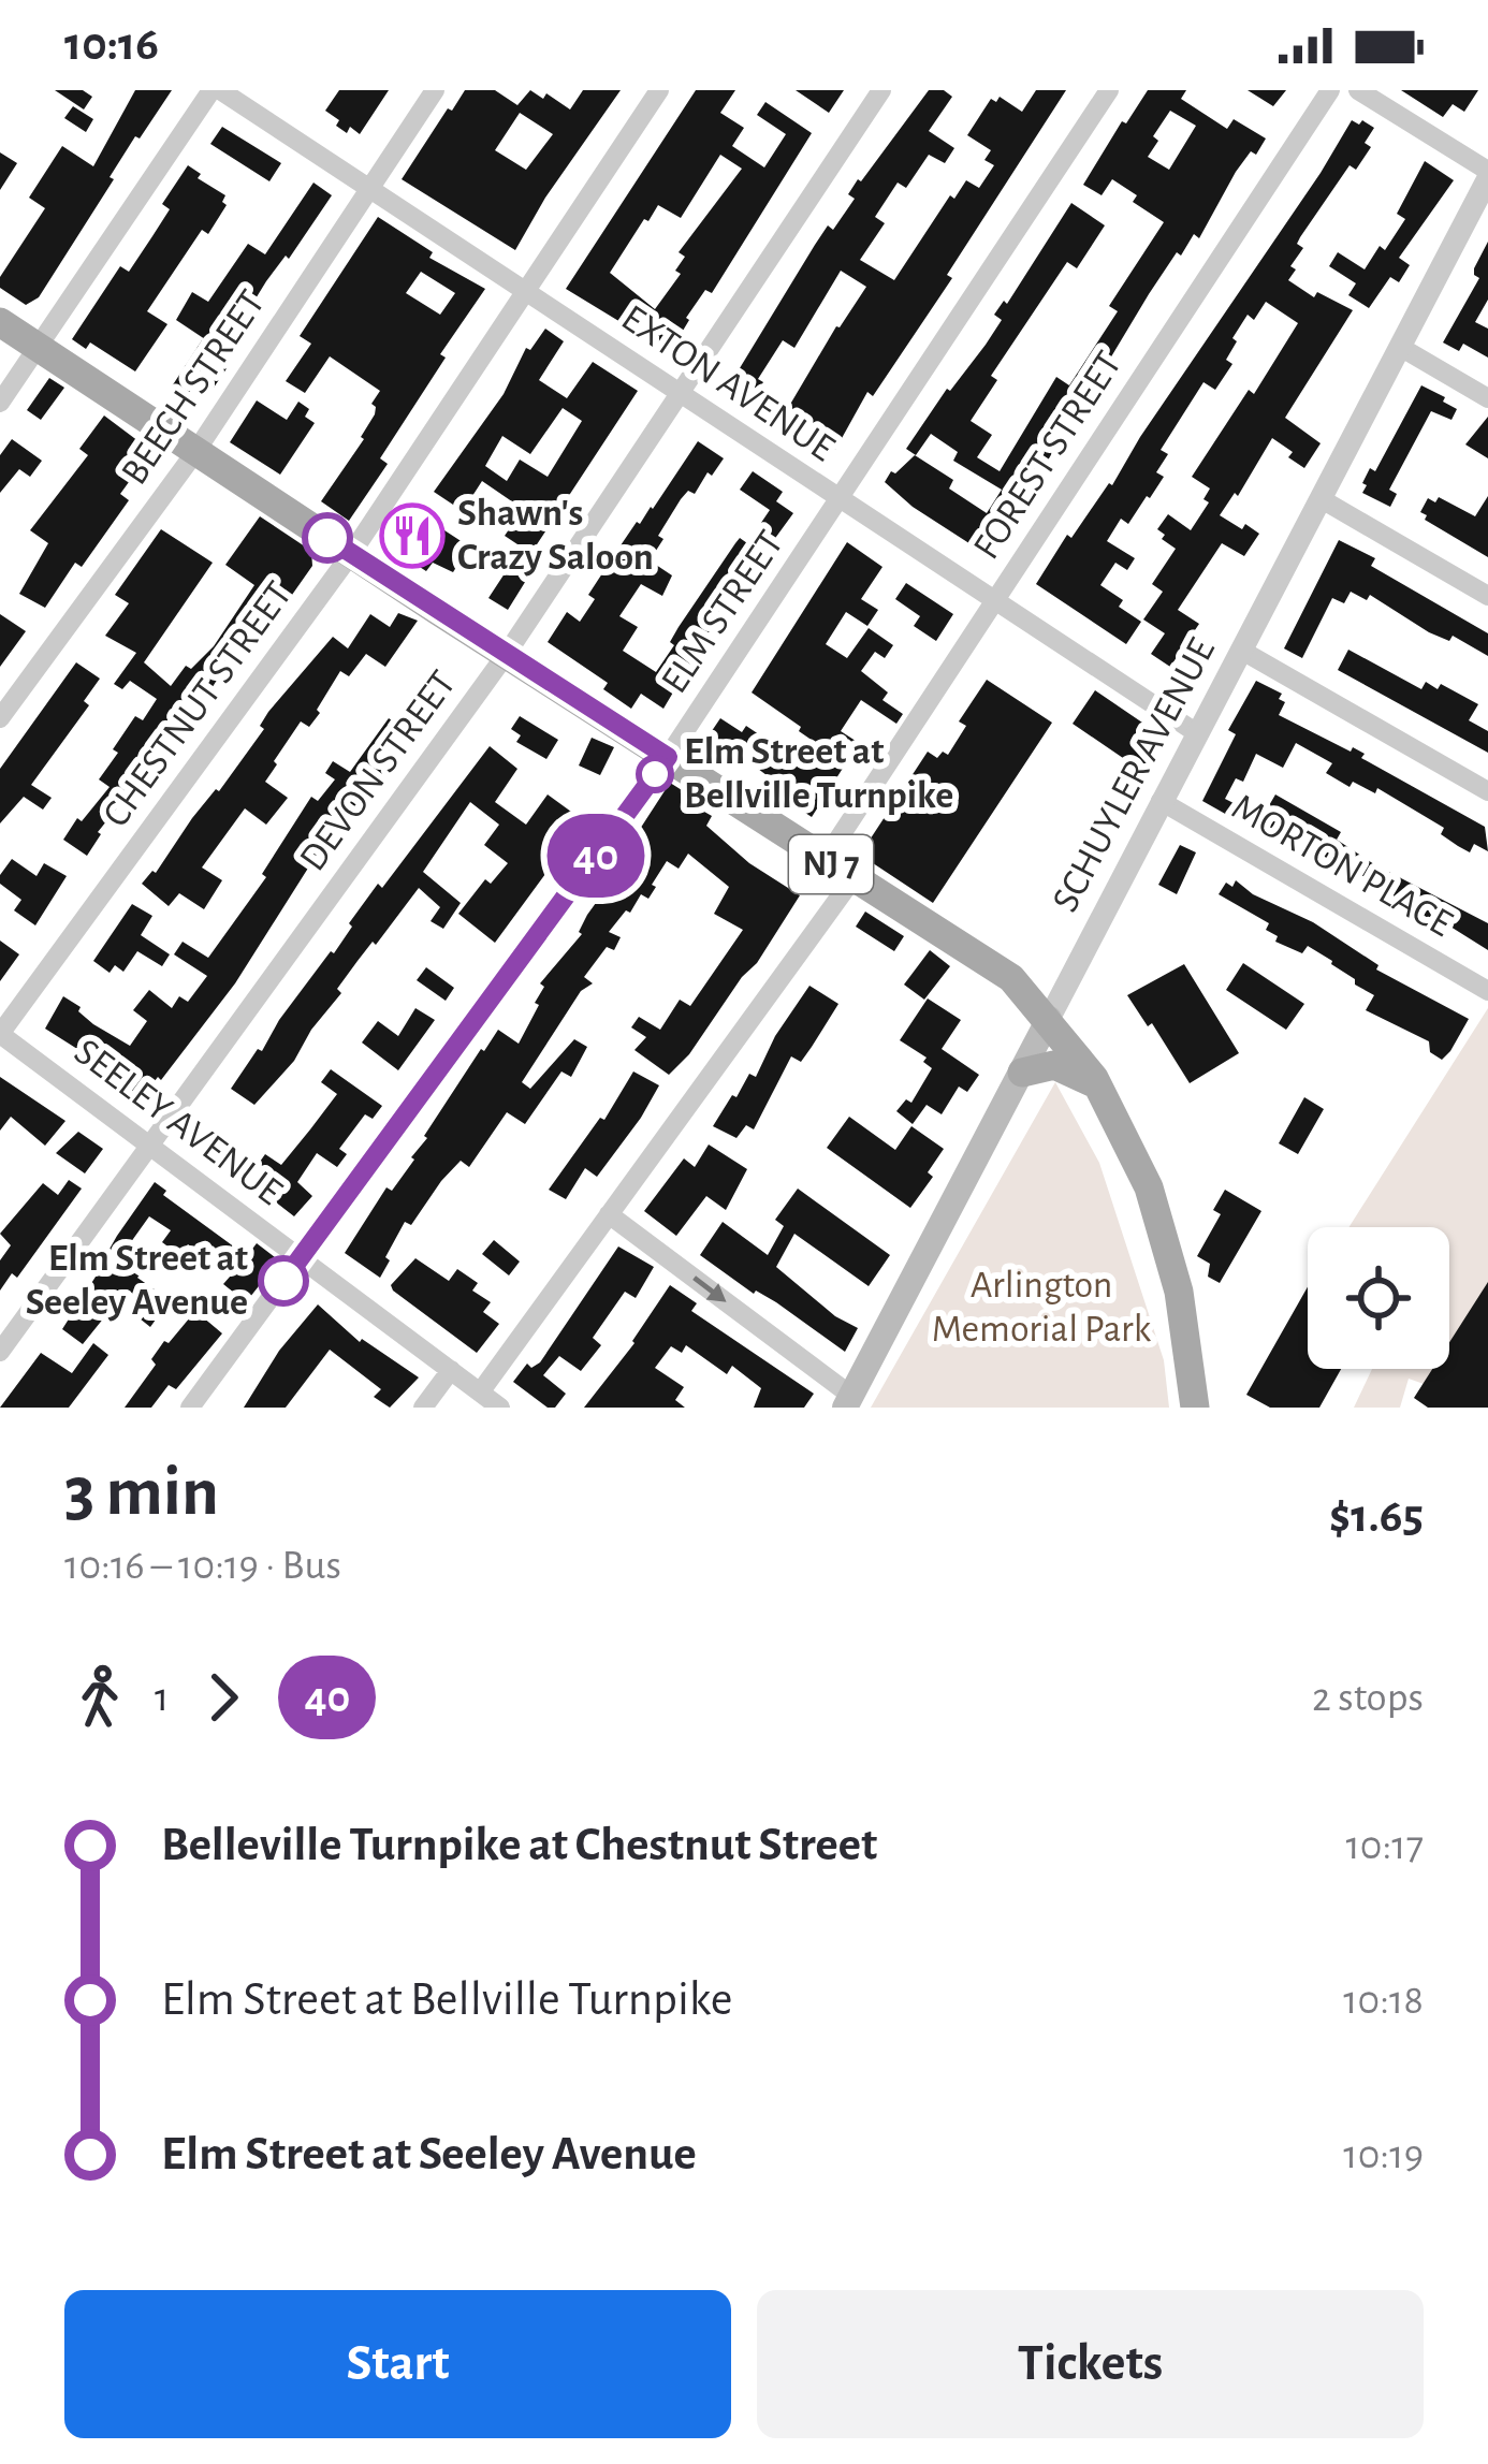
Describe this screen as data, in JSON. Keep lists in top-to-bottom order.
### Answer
{
  "streets": {
    "main road": ["SCHUYLER AVENUE", "NJ 7"],
    "street": [
      "EXTON AVENUE",
      "BEECH STREET",
      "FOREST STREET",
      "ELM STREET",
      "CHESTNUT STREET",
      "DEVON STREET",
      "MORTON PLACE",
      "SEELEY AVENUE"
    ]
  },
  "crossings": [
    ["EXTON AVENUE", "BEECH STREET"],
    ["EXTON AVENUE", "FOREST STREET"],
    ["EXTON AVENUE", "ELM STREET"],
    ["EXTON AVENUE", "CHESTNUT STREET"],
    ["EXTON AVENUE", "DEVON STREET"],
    ["EXTON AVENUE", "SCHUYLER AVENUE"],
    ["BEECH STREET", "NJ 7"],
    ["FOREST STREET", "NJ 7"],
    ["ELM STREET", "NJ 7"],
    ["ELM STREET", "SEELEY AVENUE"],
    ["CHESTNUT STREET", "NJ 7"],
    ["CHESTNUT STREET", "SEELEY AVENUE"],
    ["DEVON STREET", "NJ 7"],
    ["DEVON STREET", "SEELEY AVENUE"],
    ["SCHUYLER AVENUE", "NJ 7"],
    ["SCHUYLER AVENUE", "MORTON PLACE"]
  ],
  "parks": ["Arlington Memorial Park"],
  "places": {
    "restaurant": ["Shawn's Crazy Saloon"],
    "other": ["Elm Street at Bellville Turnpike", "Elm Street at Seeley Avenue"]
  },
  "lines": ["bus line 40"],
  "page": {
    "status": "10:16",
    "on_map": "40",
    "heading": ["3 min", "10:16 – 10:19 · Bus", "$1.65"],
    "legs": ["1", "40", "2 stops"],
    "list": [
      {
        "name": "Belleville Turnpike at Chestnut Street",
        "value": "10:17"
      },
      {
        "name": "Elm Street at Bellville Turnpike",
        "value": "10:18"
      },
      {
        "name": "Elm Street at Seeley Avenue",
        "value": "10:19"
      }
    ],
    "buttons": ["Start", "Tickets"]
  }
}
